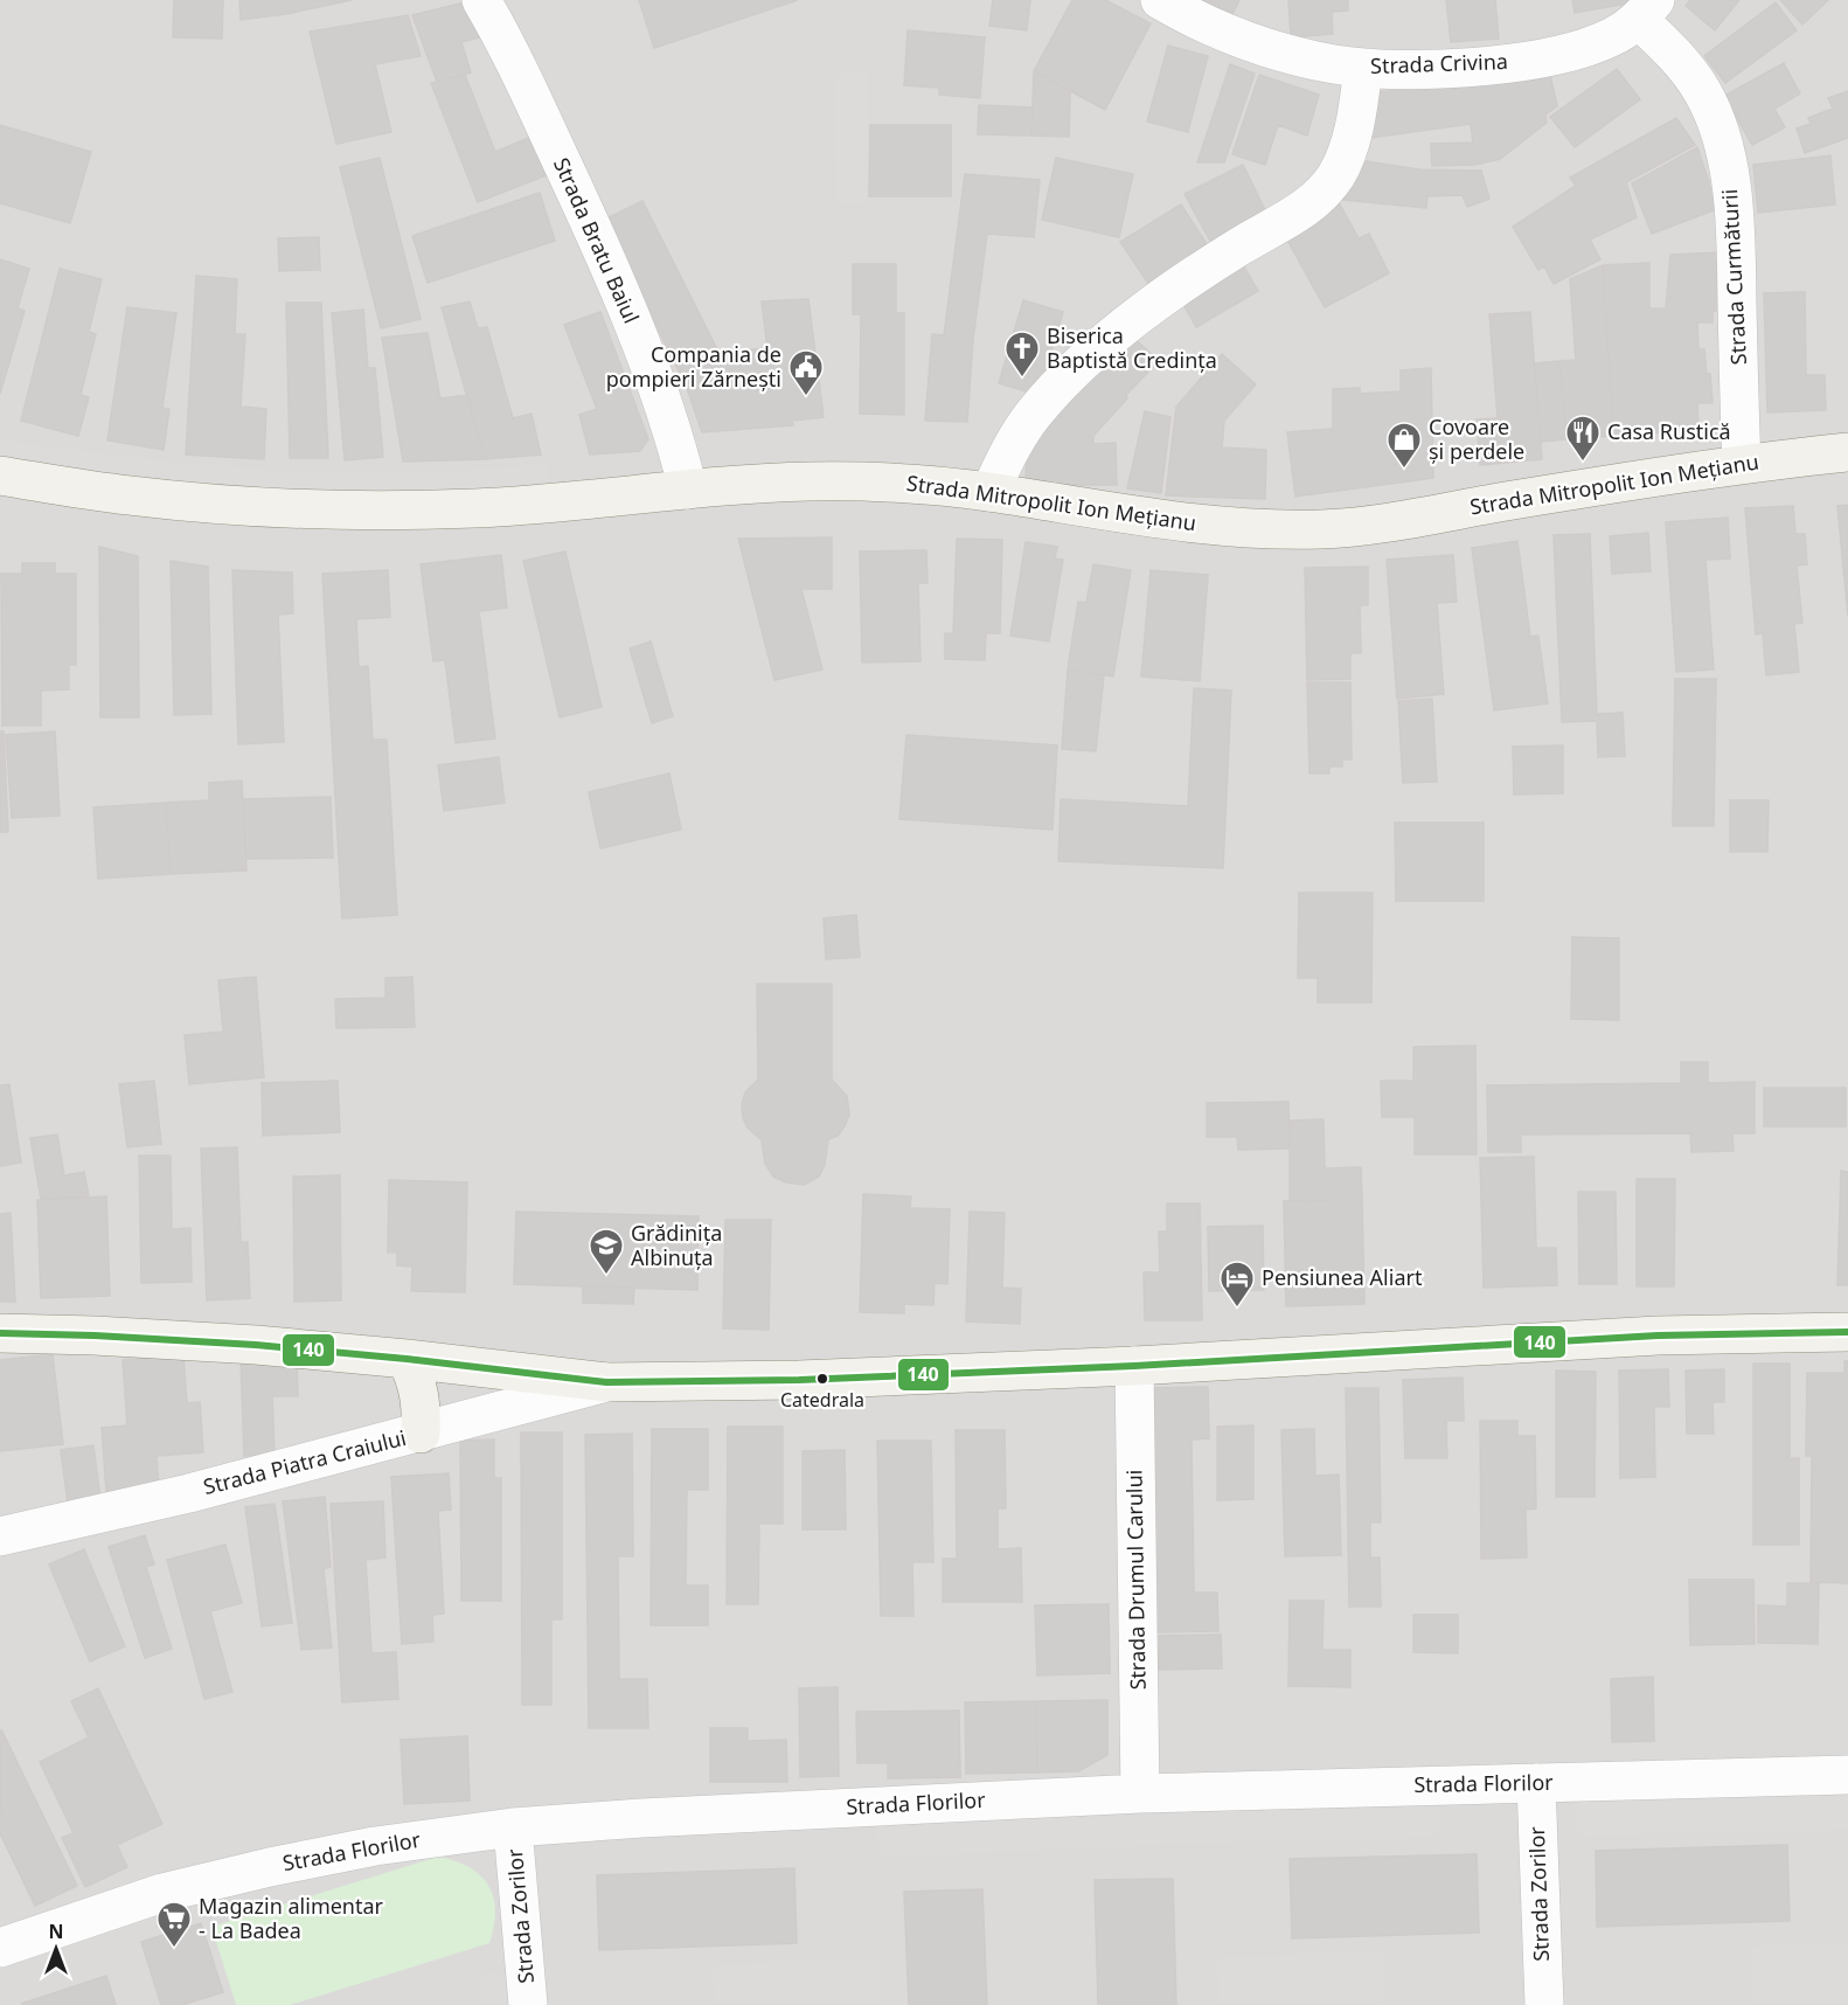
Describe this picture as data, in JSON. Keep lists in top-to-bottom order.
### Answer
{
  "streets": {
    "main road": ["Strada Mitropolit Ion Mețianu"],
    "street": [
      "Strada Crivina",
      "Strada Bratu Baiul",
      "Strada Curmăturii",
      "Strada Piatra Craiului",
      "Strada Drumul Carului",
      "Strada Florilor",
      "Strada Zorilor"
    ]
  },
  "crossings": [
    ["Strada Crivina", "Strada Curmăturii"],
    ["Strada Bratu Baiul", "Strada Mitropolit Ion Mețianu"],
    ["Strada Curmăturii", "Strada Mitropolit Ion Mețianu"],
    ["Strada Drumul Carului", "Strada Florilor"],
    ["Strada Florilor", "Strada Zorilor"]
  ],
  "places": {
    "church": ["Biserica Baptistă Credința"],
    "public building": ["Compania de pompieri Zărnești"],
    "restaurant": ["Casa Rustică"],
    "shop": ["Covoare și perdele"],
    "school or university": ["Grădinița Albinuța"],
    "hotel": ["Pensiunea Aliart"],
    "other": ["Catedrala"],
    "supermarket": ["Magazin alimentar - La Badea"]
  },
  "lines": ["transit line 140"],
  "north": "top"
}
